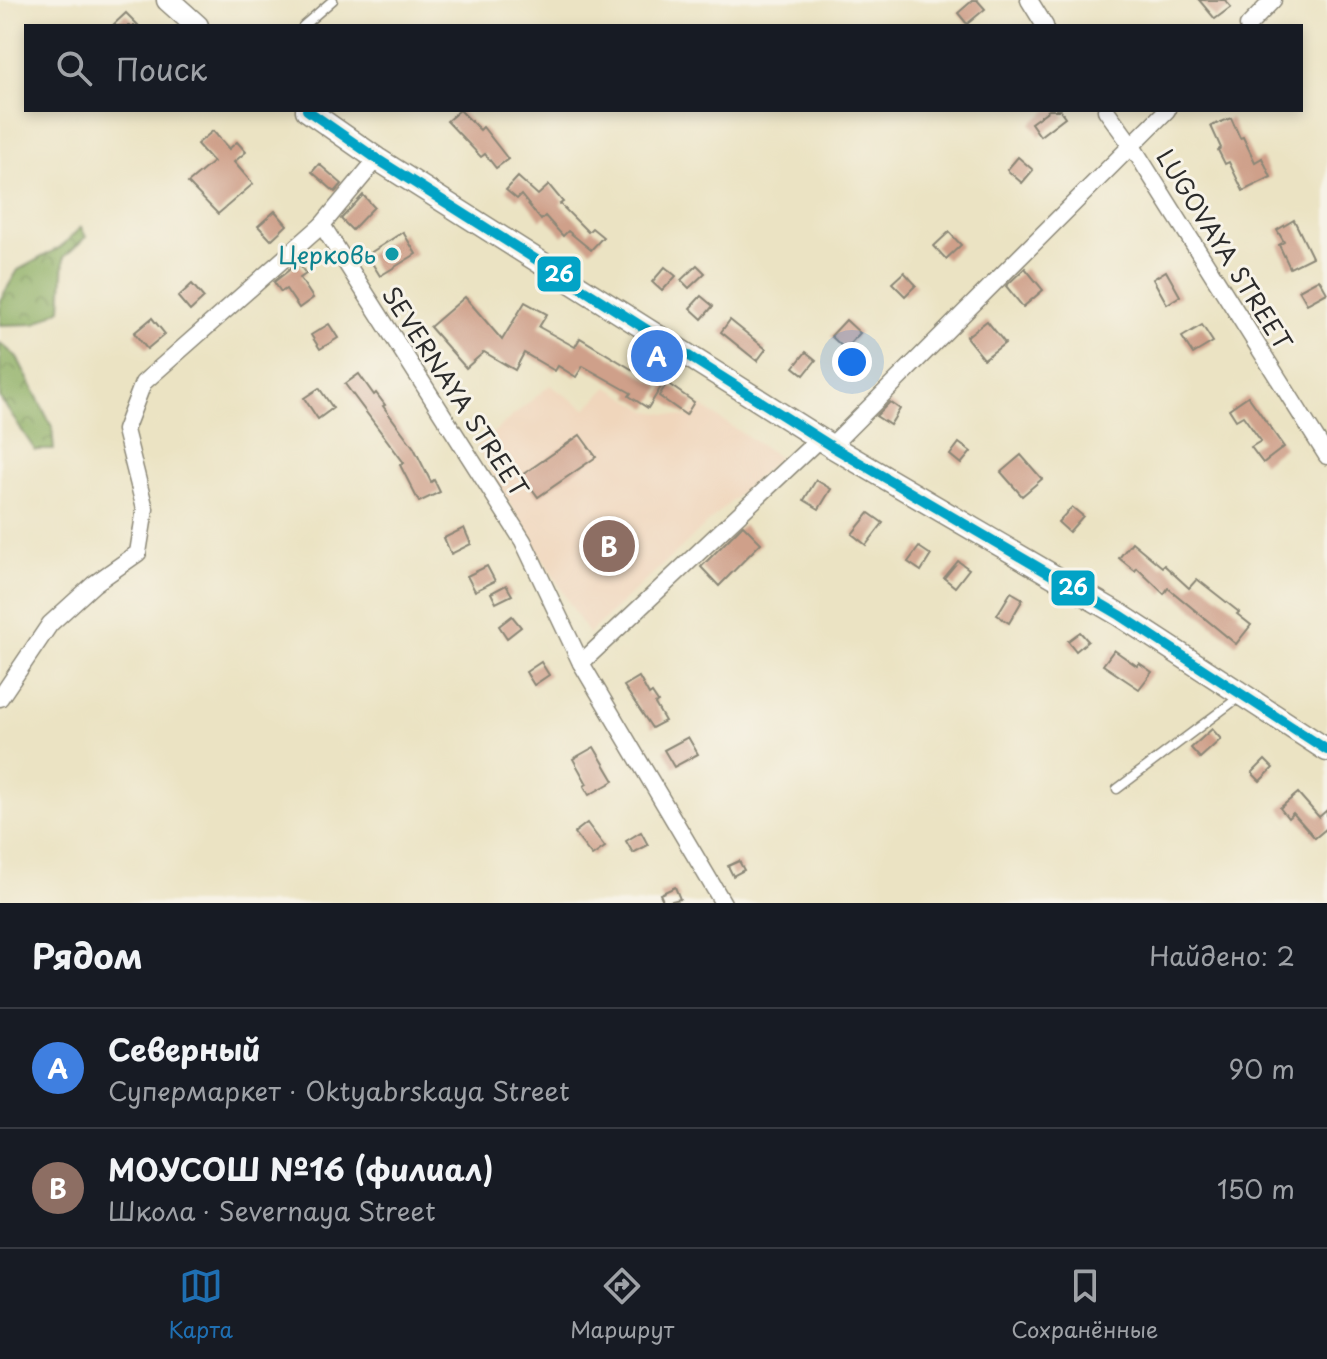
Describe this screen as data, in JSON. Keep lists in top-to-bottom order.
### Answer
{
  "streets": {
    "street": ["LUGOVAYA STREET", "SEVERNAYA STREET"]
  },
  "places": ["Церковь"],
  "lines": ["transit line 26"],
  "page": {
    "search": "Поиск",
    "pins": ["A", "B"],
    "heading": ["Рядом", "Найдено: 2"],
    "list": [
      {
        "mark": "A",
        "name": "Северный",
        "note": "Супермаркет · Oktyabrskaya Street",
        "value": "90 m"
      },
      {
        "mark": "B",
        "name": "МОУСОШ №16 (филиал)",
        "note": "Школа · Severnaya Street",
        "value": "150 m"
      }
    ],
    "nav": ["Карта", "Маршрут", "Сохранённые"]
  }
}
